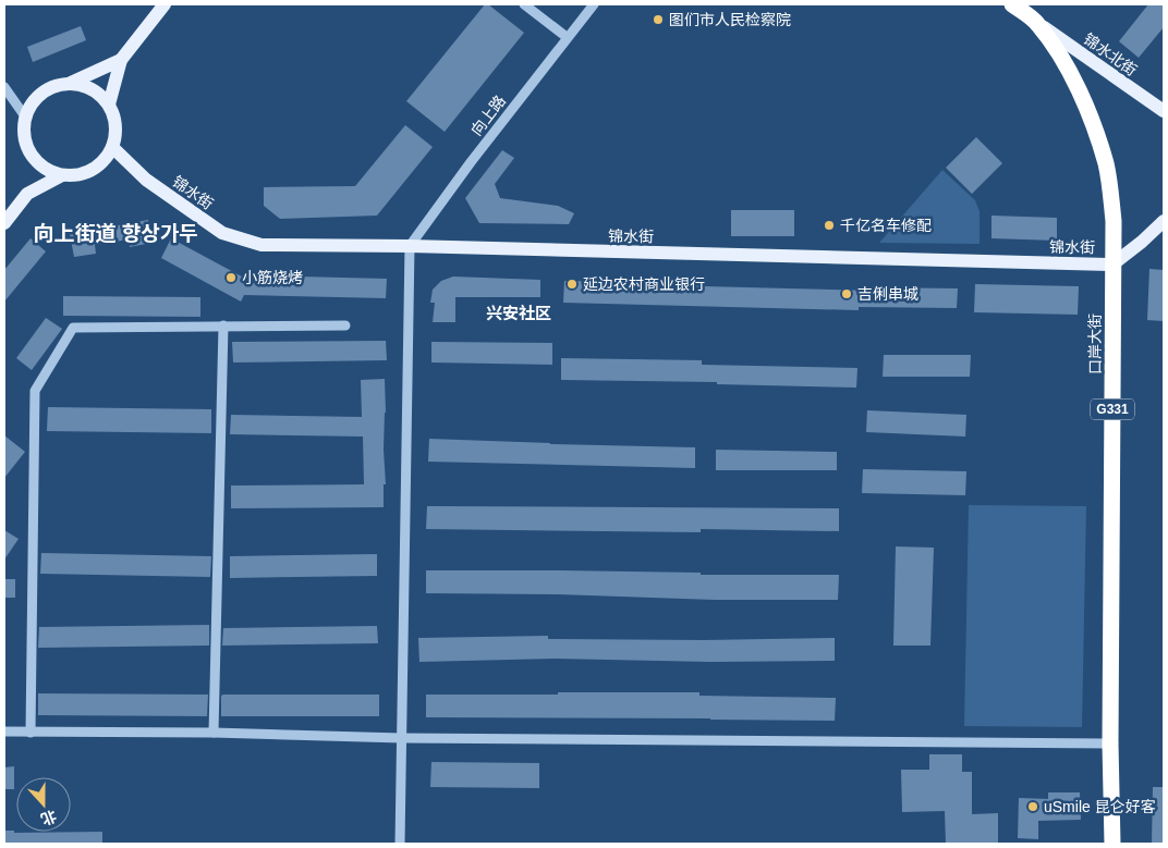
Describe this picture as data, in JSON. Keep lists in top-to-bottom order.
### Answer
{
  "streets": {
    "highway": ["口岸大街", "G331"],
    "main road": ["锦水北街", "锦水街"],
    "street": ["向上路"]
  },
  "crossings": [
    ["锦水北街", "口岸大街"],
    ["向上路", "锦水街"],
    ["锦水街", "口岸大街"]
  ],
  "districts": ["向上街道 향상가두", "兴安社区"],
  "places": [
    "图们市人民检察院",
    "千亿名车修配",
    "小筋烧烤",
    "延边农村商业银行",
    "吉俐串城",
    "uSmile 昆仑好客"
  ],
  "north": "bottom"
}
